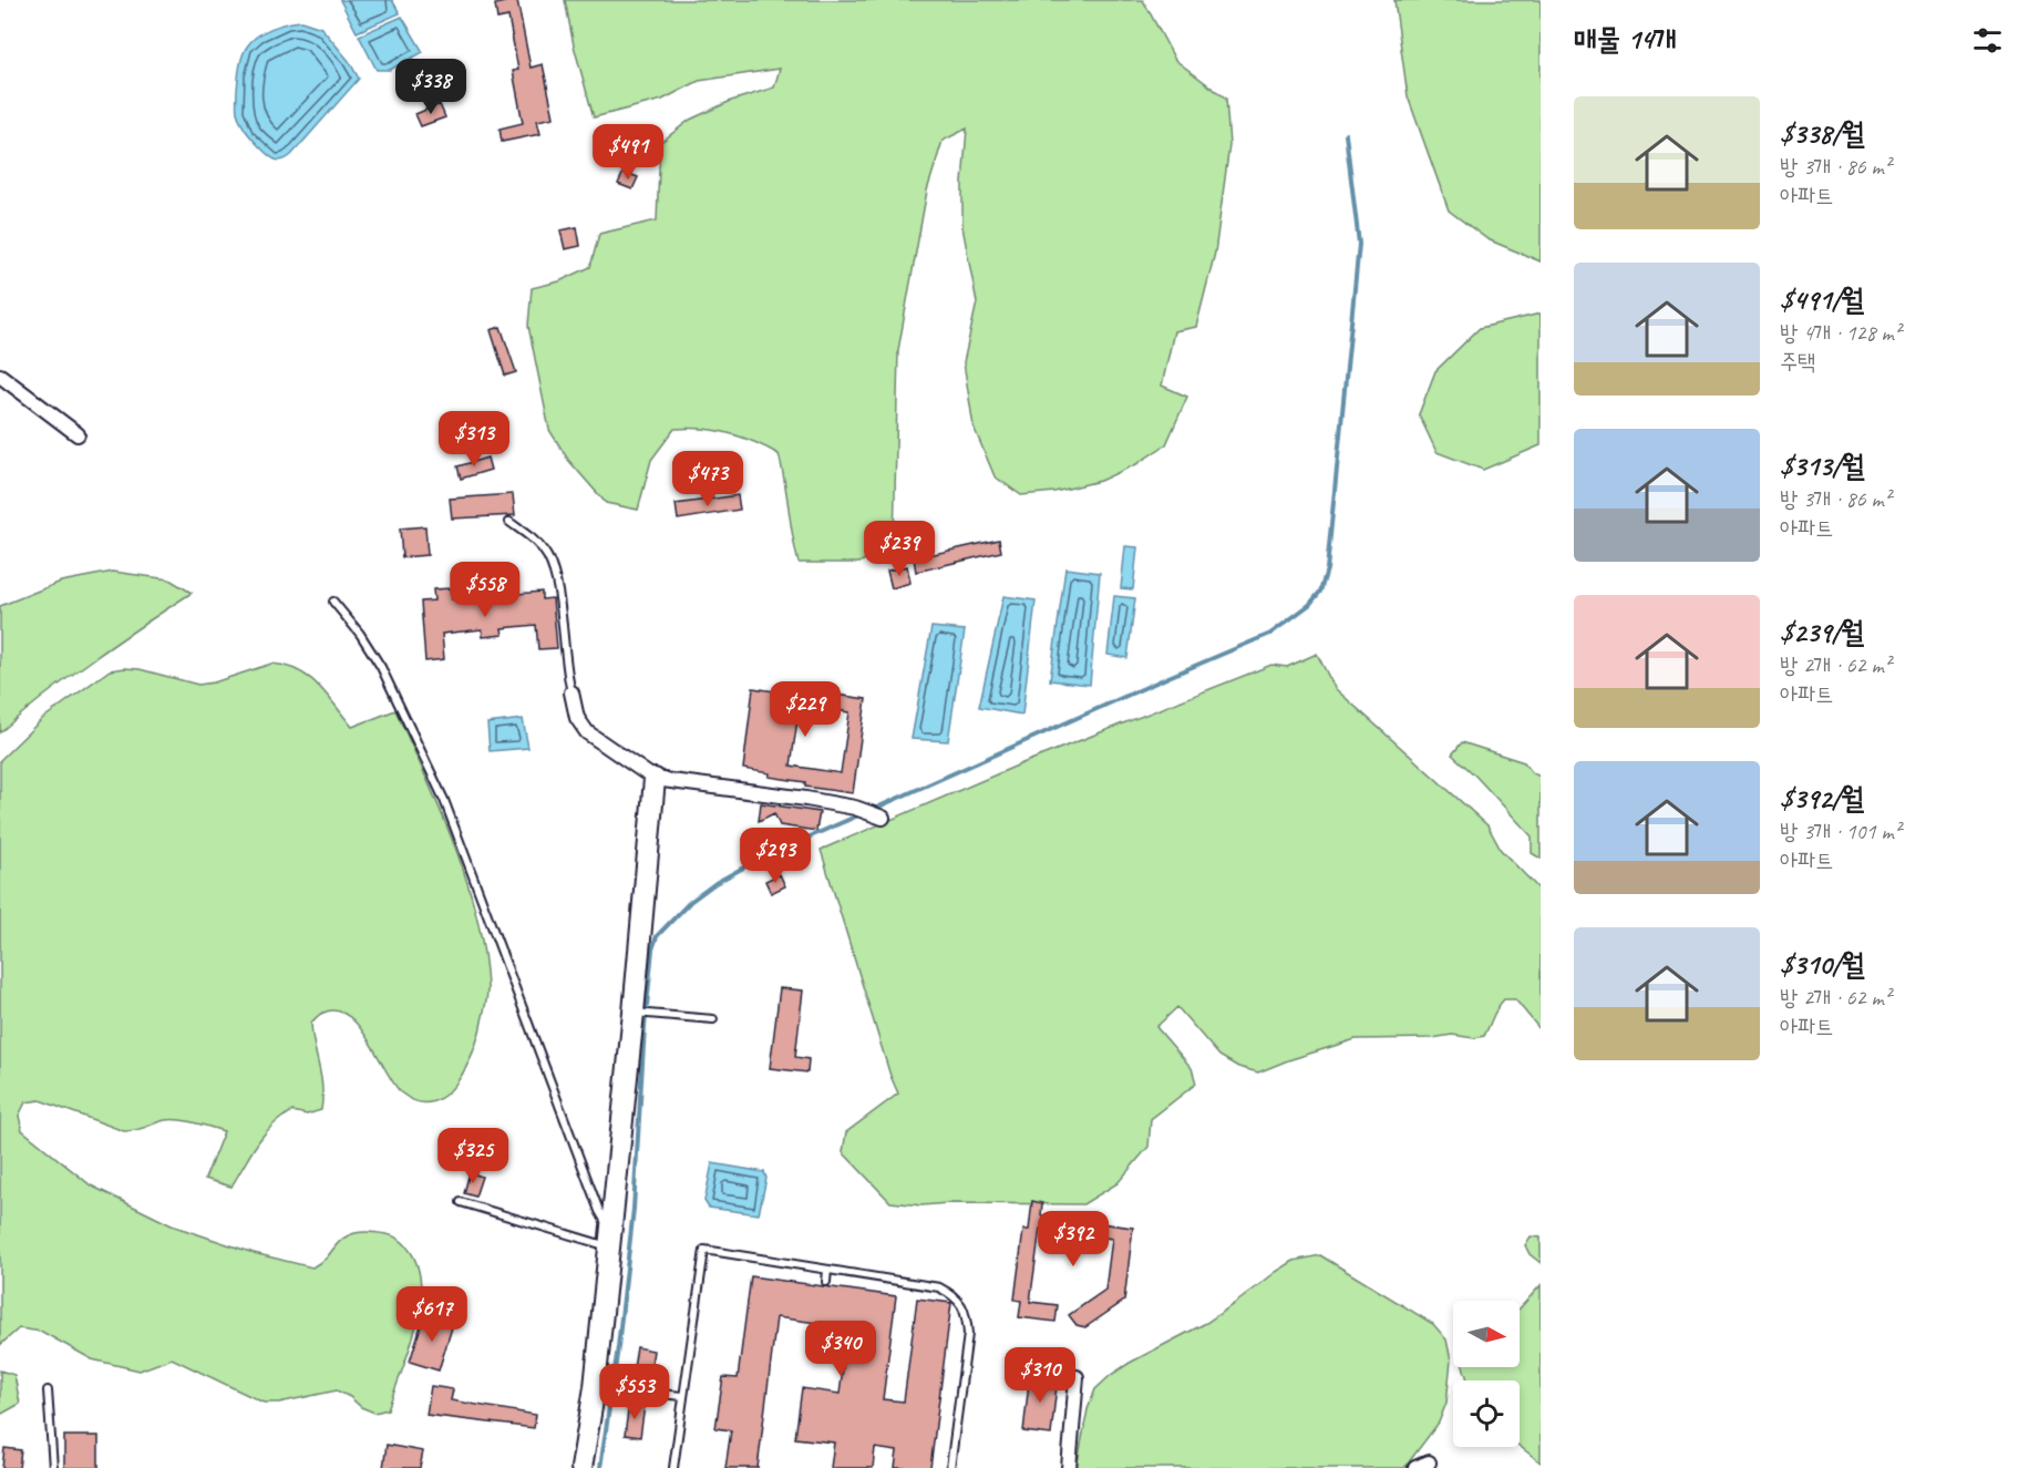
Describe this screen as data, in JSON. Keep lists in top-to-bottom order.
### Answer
{
  "north": "right",
  "page": {
    "heading": "매물 14개",
    "price": [
      "$338",
      "$491",
      "$313",
      "$473",
      "$239",
      "$558",
      "$229",
      "$293",
      "$325",
      "$392",
      "$617",
      "$340",
      "$310",
      "$553"
    ],
    "list": [
      {
        "name": "$338/월",
        "note": "방 3개 · 86 m² · 아파트"
      },
      {
        "name": "$491/월",
        "note": "방 4개 · 128 m² · 주택"
      },
      {
        "name": "$313/월",
        "note": "방 3개 · 86 m² · 아파트"
      },
      {
        "name": "$239/월",
        "note": "방 2개 · 62 m² · 아파트"
      },
      {
        "name": "$392/월",
        "note": "방 3개 · 101 m² · 아파트"
      },
      {
        "name": "$310/월",
        "note": "방 2개 · 62 m² · 아파트"
      }
    ]
  }
}
